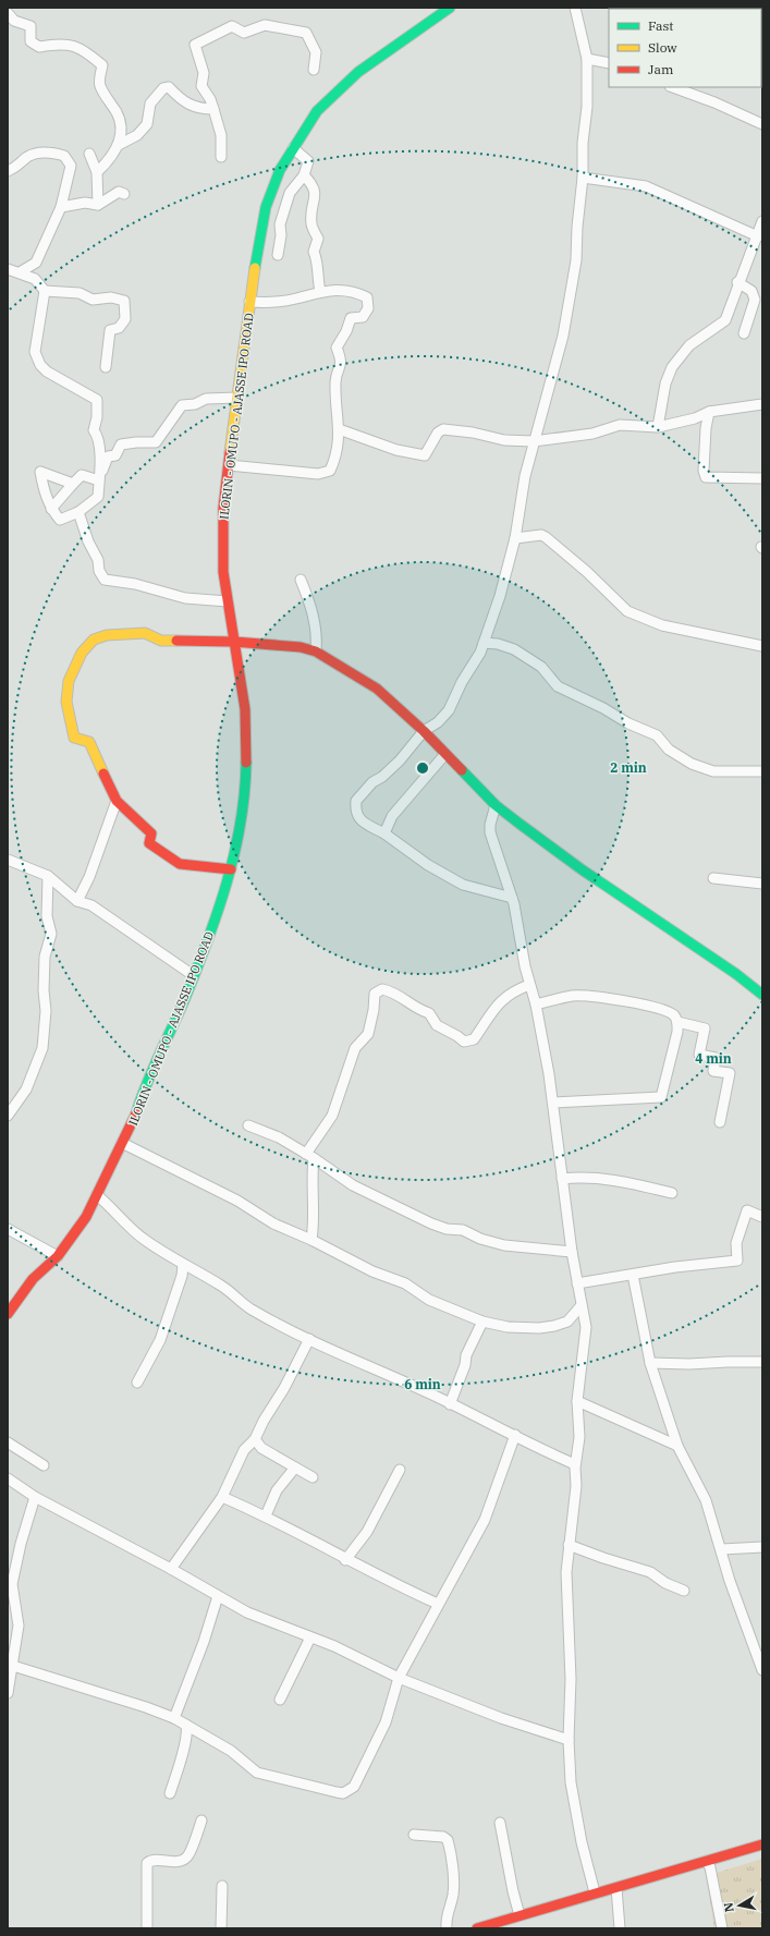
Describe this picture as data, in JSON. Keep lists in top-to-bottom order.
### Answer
{
  "streets": {
    "main road": ["ILORIN - OMUPO - AJASSE IPO ROAD"]
  },
  "legend": ["Fast", "Slow", "Jam"],
  "north": "left",
  "rings": ["2 min", "4 min", "6 min"]
}
